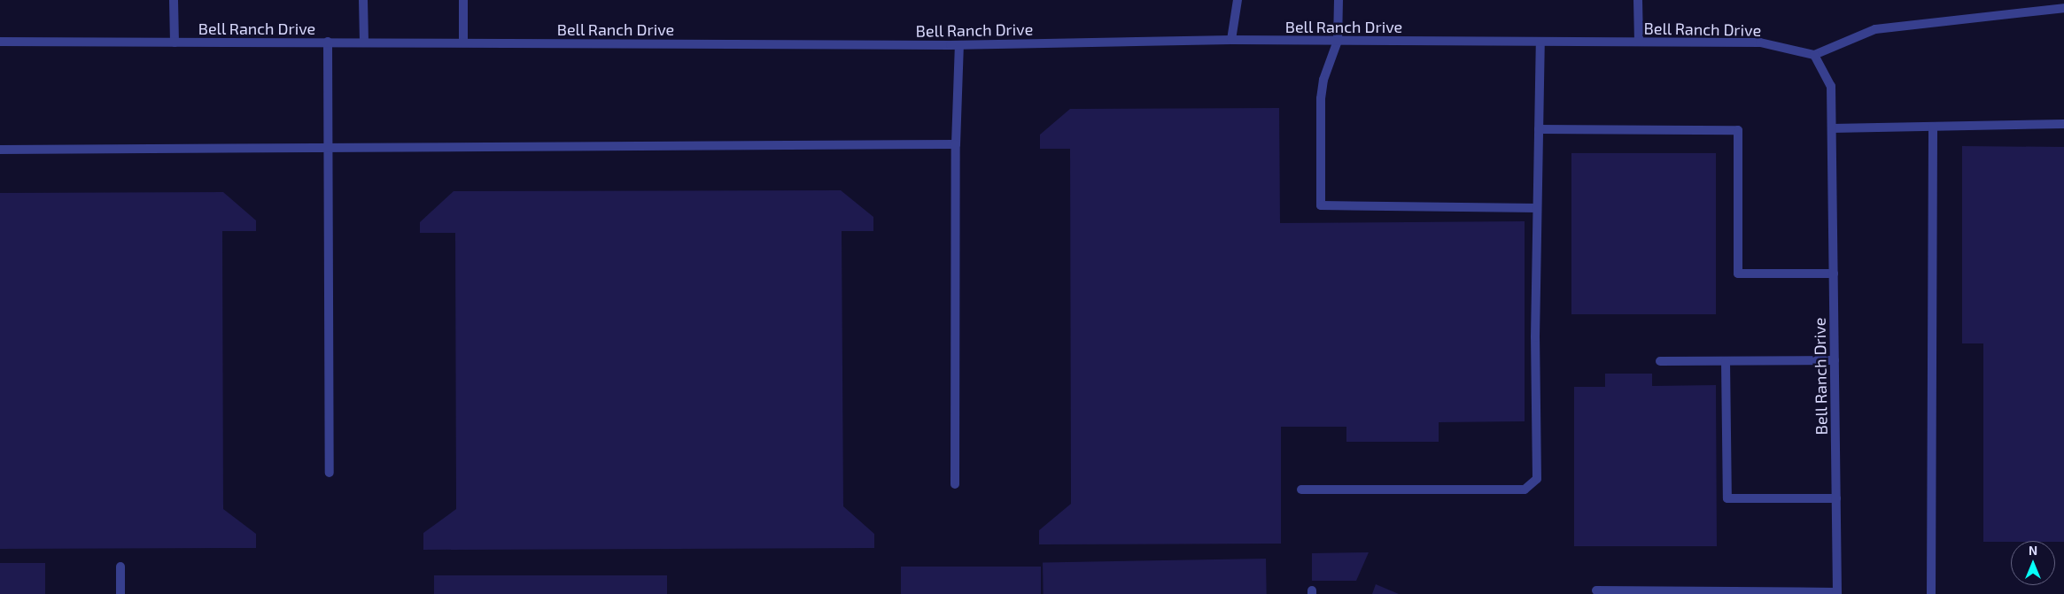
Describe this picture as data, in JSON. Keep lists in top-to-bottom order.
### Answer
{
  "streets": {
    "street": ["Bell Ranch Drive"]
  },
  "north": "top"
}
